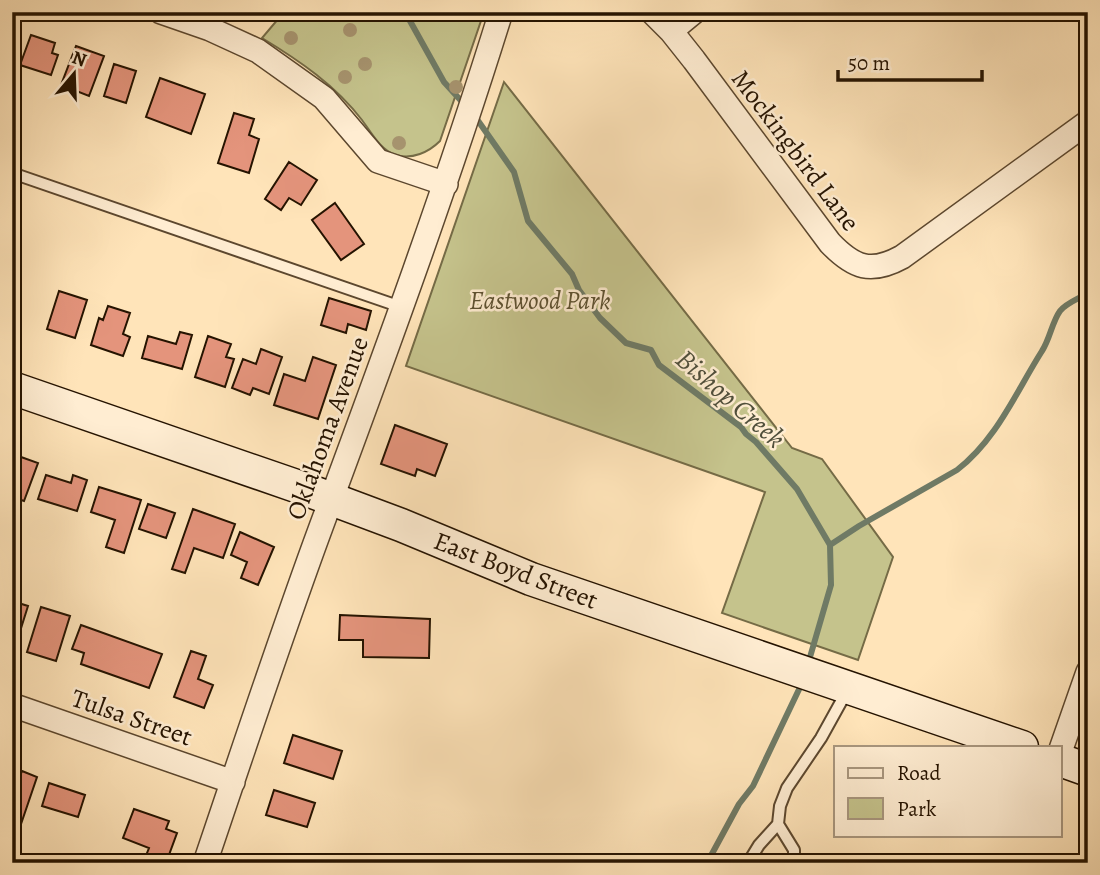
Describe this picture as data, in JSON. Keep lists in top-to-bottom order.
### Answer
{
  "streets": {
    "street": [
      "Mockingbird Lane",
      "Oklahoma Avenue",
      "East Boyd Street",
      "Tulsa Street"
    ]
  },
  "crossings": [
    ["Oklahoma Avenue", "East Boyd Street"],
    ["Oklahoma Avenue", "Tulsa Street"]
  ],
  "water": ["Bishop Creek"],
  "parks": ["Eastwood Park"],
  "legend": ["Road", "Park"],
  "scale_bar": "50 m",
  "north": "top"
}
